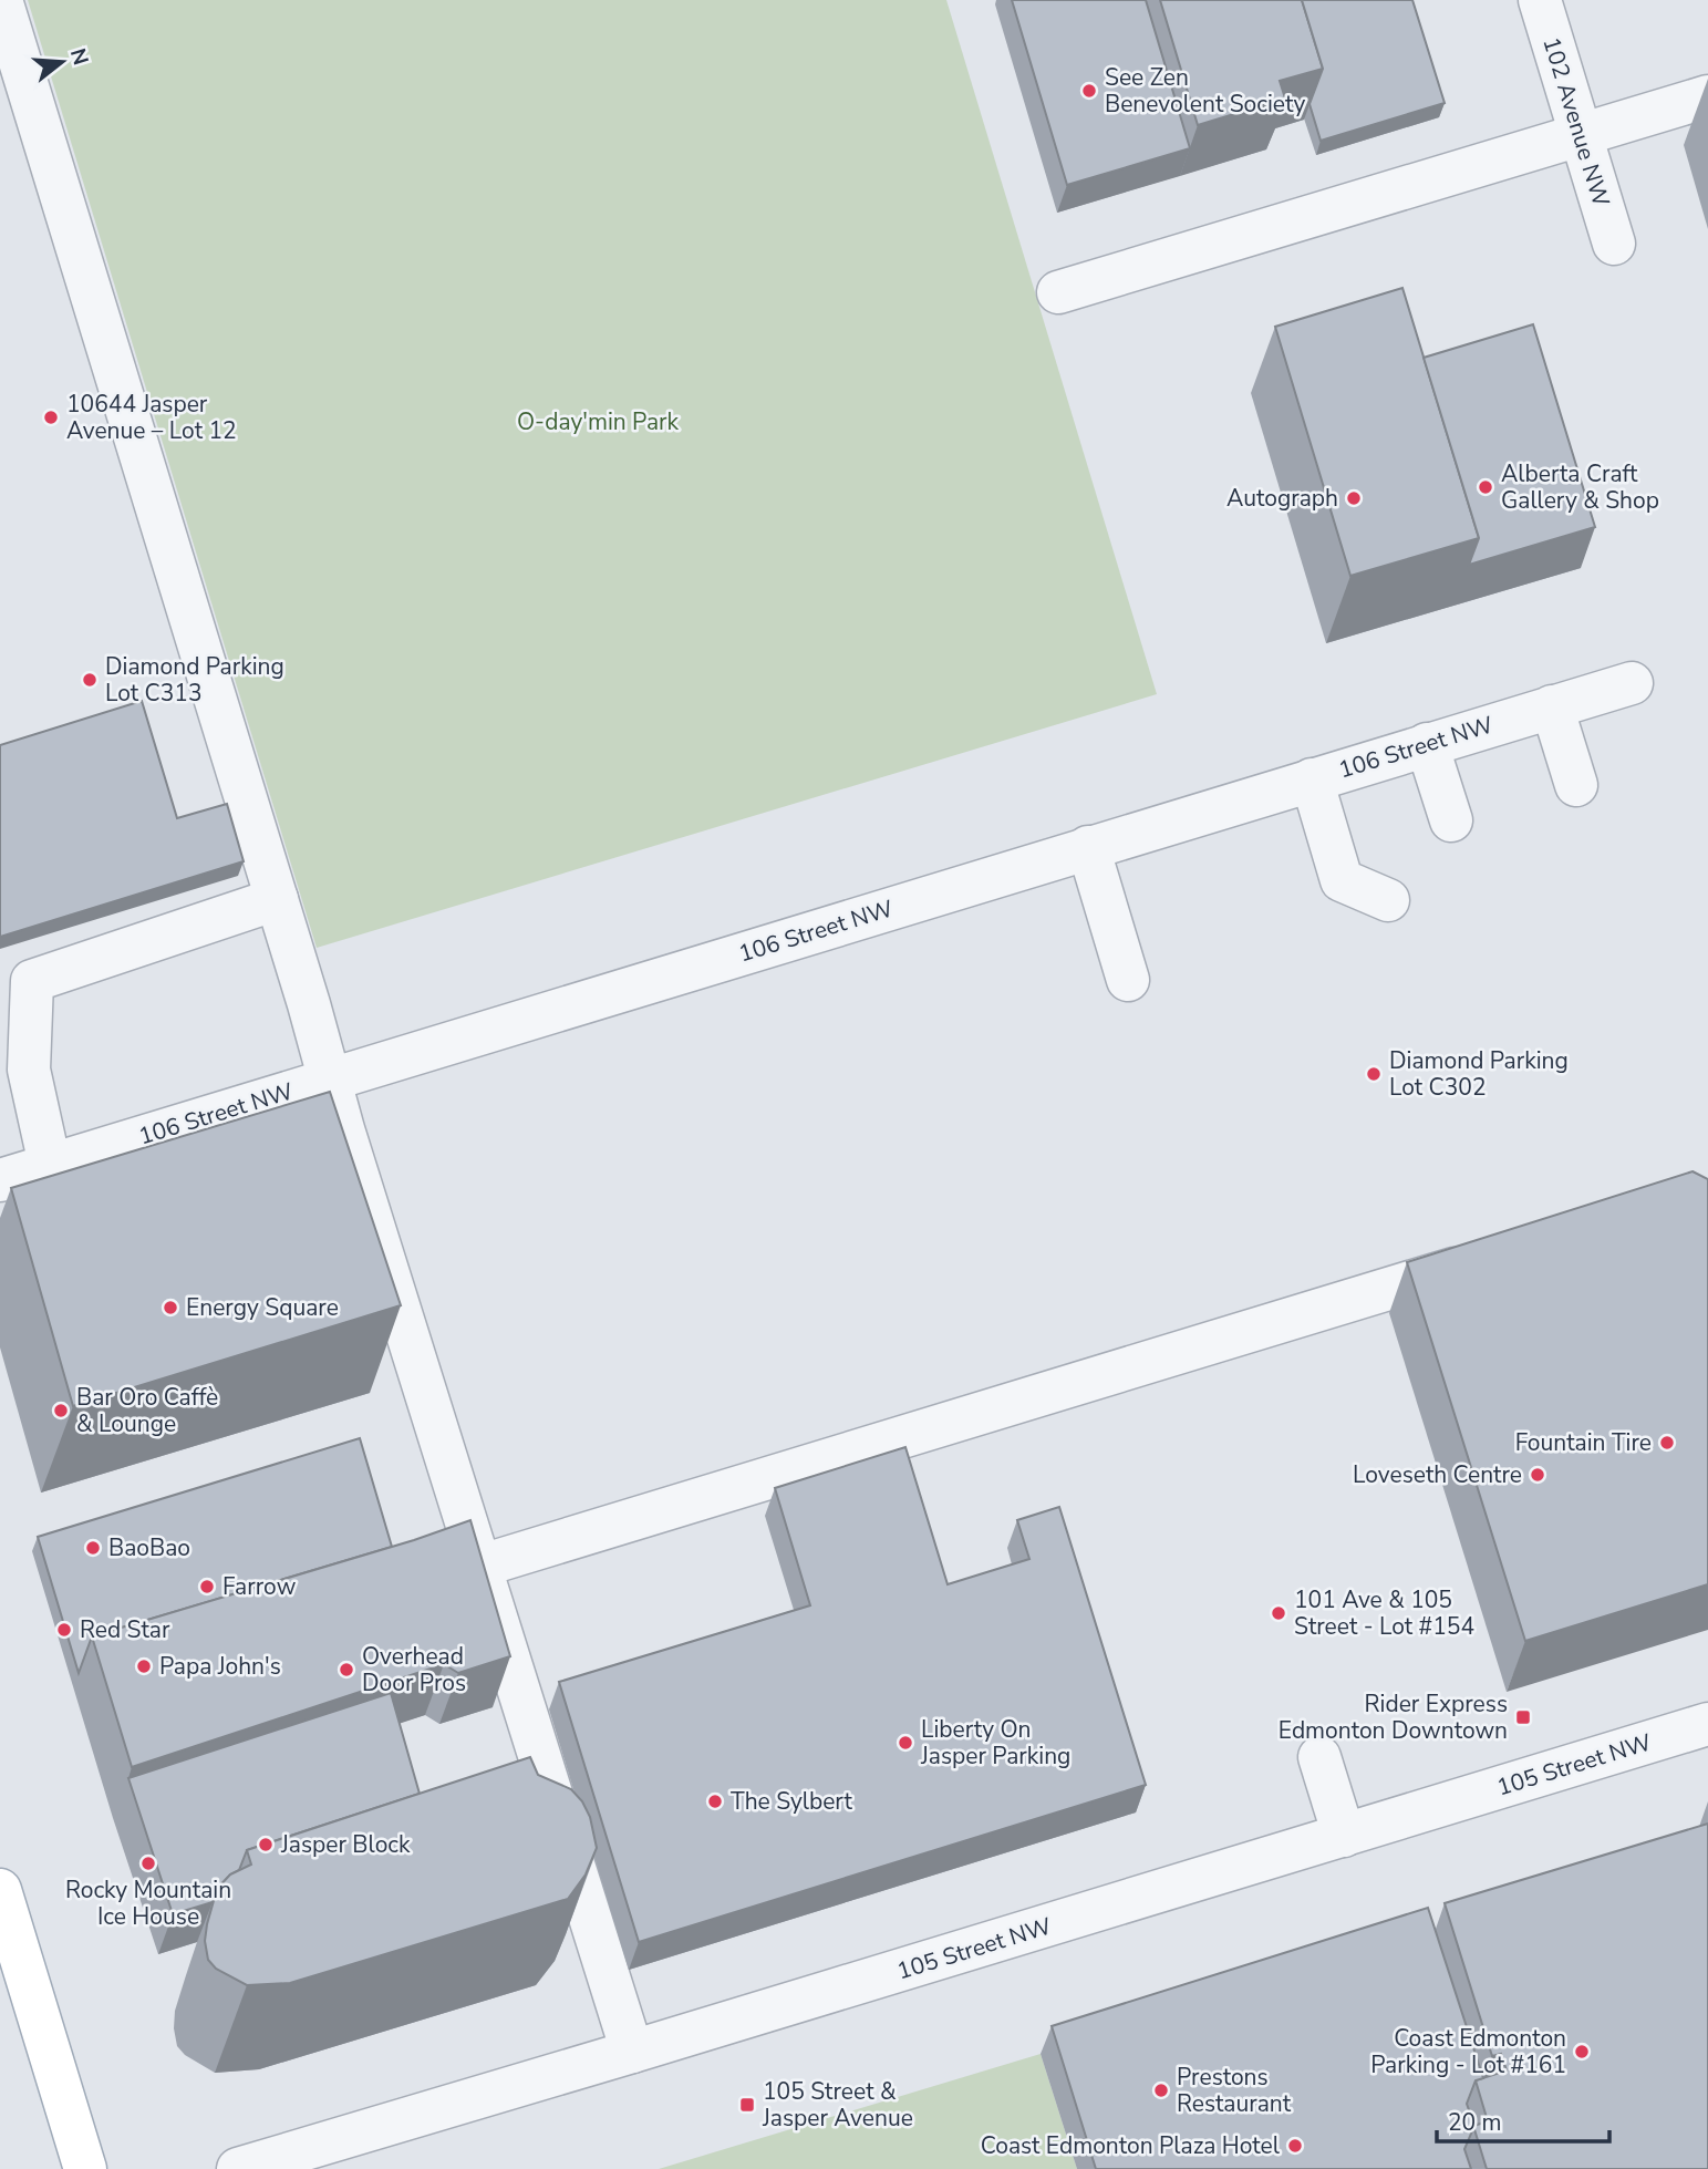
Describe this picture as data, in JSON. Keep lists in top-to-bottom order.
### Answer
{
  "streets": {
    "street": ["102 Avenue NW", "106 Street NW", "105 Street NW"]
  },
  "parks": ["O-day'min Park"],
  "places": {
    "other": [
      "See Zen Benevolent Society",
      "10644 Jasper Avenue – Lot 12",
      "Alberta Craft Gallery & Shop",
      "Autograph",
      "Diamond Parking Lot C313",
      "Diamond Parking Lot C302",
      "Energy Square",
      "Bar Oro Caffè & Lounge",
      "Fountain Tire",
      "Loveseth Centre",
      "BaoBao",
      "Farrow",
      "101 Ave & 105 Street - Lot #154",
      "Red Star",
      "Papa John's",
      "Overhead Door Pros",
      "Liberty On Jasper Parking",
      "The Sylbert",
      "Jasper Block",
      "Rocky Mountain Ice House",
      "Coast Edmonton Parking - Lot #161",
      "Prestons Restaurant",
      "Coast Edmonton Plaza Hotel"
    ],
    "transit": ["Rider Express Edmonton Downtown", "105 Street & Jasper Avenue"]
  },
  "scale_bar": "20 m",
  "north": "right"
}
